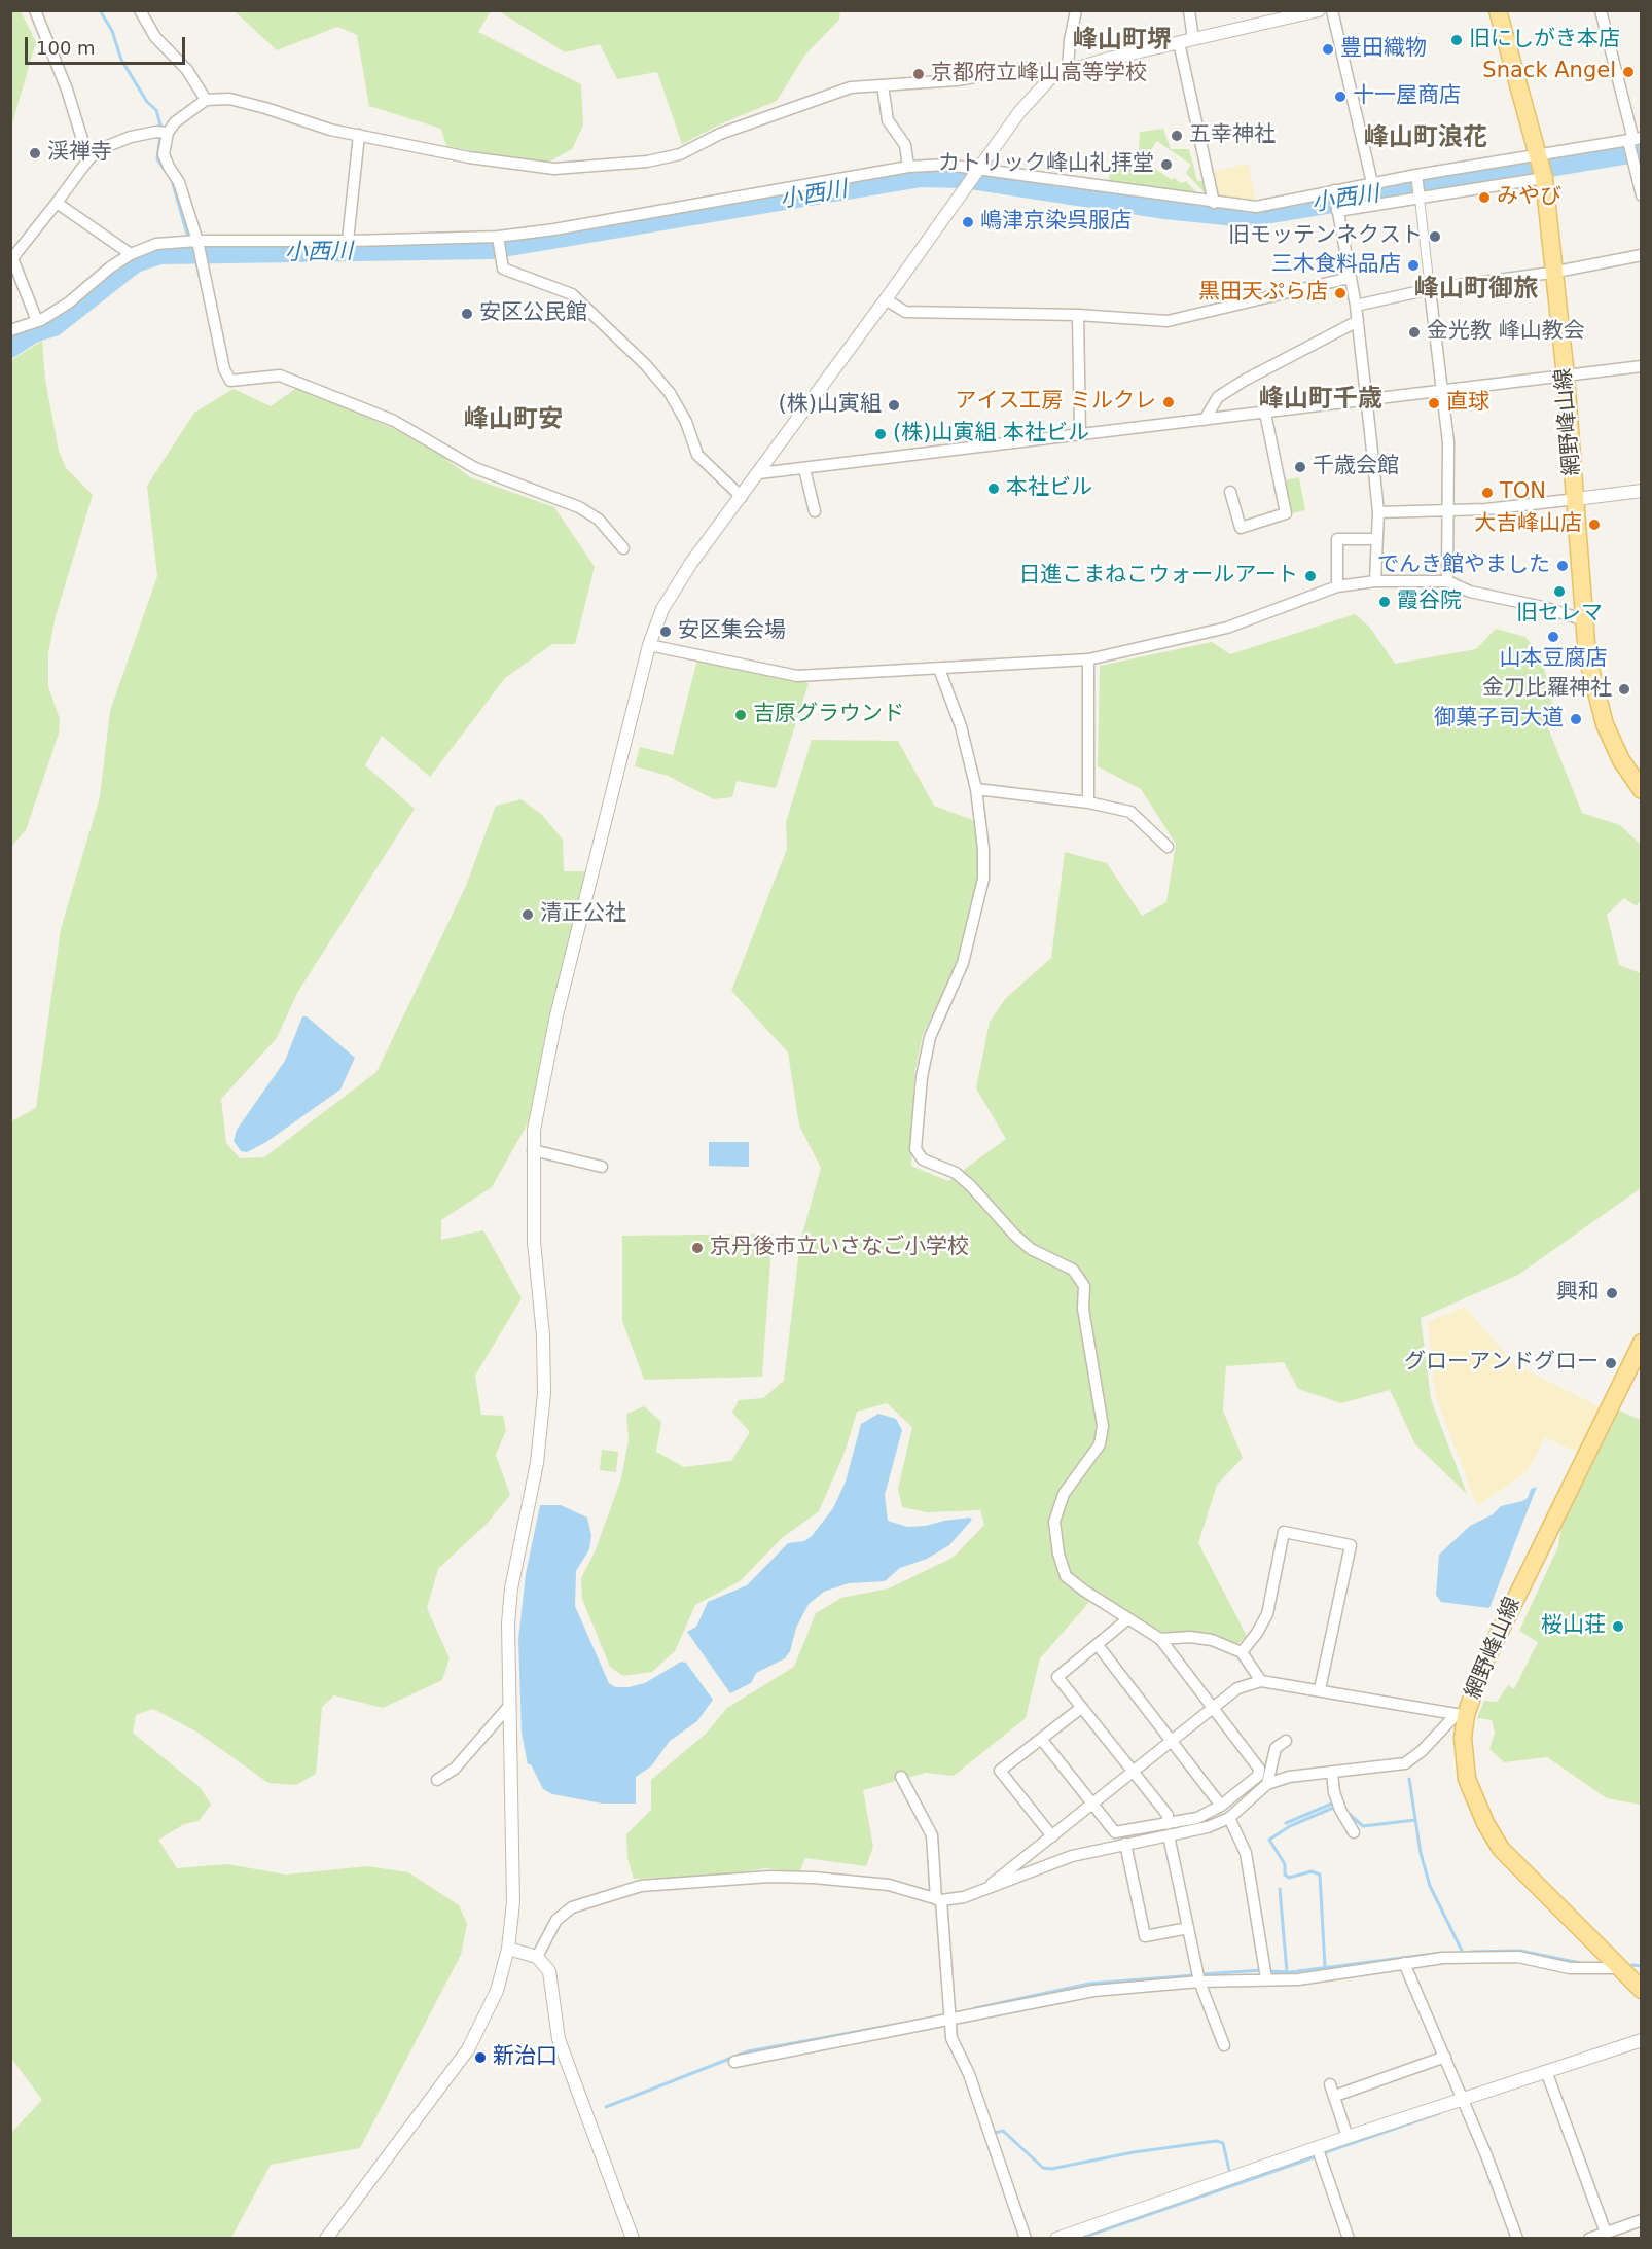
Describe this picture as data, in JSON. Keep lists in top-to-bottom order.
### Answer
{
  "streets": {
    "main road": ["網野峰山線"]
  },
  "districts": [
    "峰山町堺",
    "峰山町浪花",
    "峰山町御旅",
    "峰山町千歳",
    "峰山町安"
  ],
  "water": ["小西川"],
  "places": [
    "旧にしがき本店",
    "豊田織物",
    "Snack Angel",
    "京都府立峰山高等学校",
    "十一屋商店",
    "五幸神社",
    "渓禅寺",
    "カトリック峰山礼拝堂",
    "みやび",
    "嶋津京染呉服店",
    "旧モッテンネクスト",
    "三木食料品店",
    "黒田天ぷら店",
    "安区公民館",
    "金光教 峰山教会",
    "アイス工房 ミルクレ",
    "直球",
    "(株)山寅組",
    "(株)山寅組 本社ビル",
    "千歳会館",
    "本社ビル",
    "TON",
    "大吉峰山店",
    "でんき館やました",
    "日進こまねこウォールアート",
    "旧セレマ",
    "霞谷院",
    "安区集会場",
    "山本豆腐店",
    "金刀比羅神社",
    "吉原グラウンド",
    "御菓子司大道",
    "清正公社",
    "京丹後市立いさなご小学校",
    "興和",
    "グローアンドグロー",
    "桜山荘",
    "新治口"
  ],
  "scale_bar": "100 m"
}
